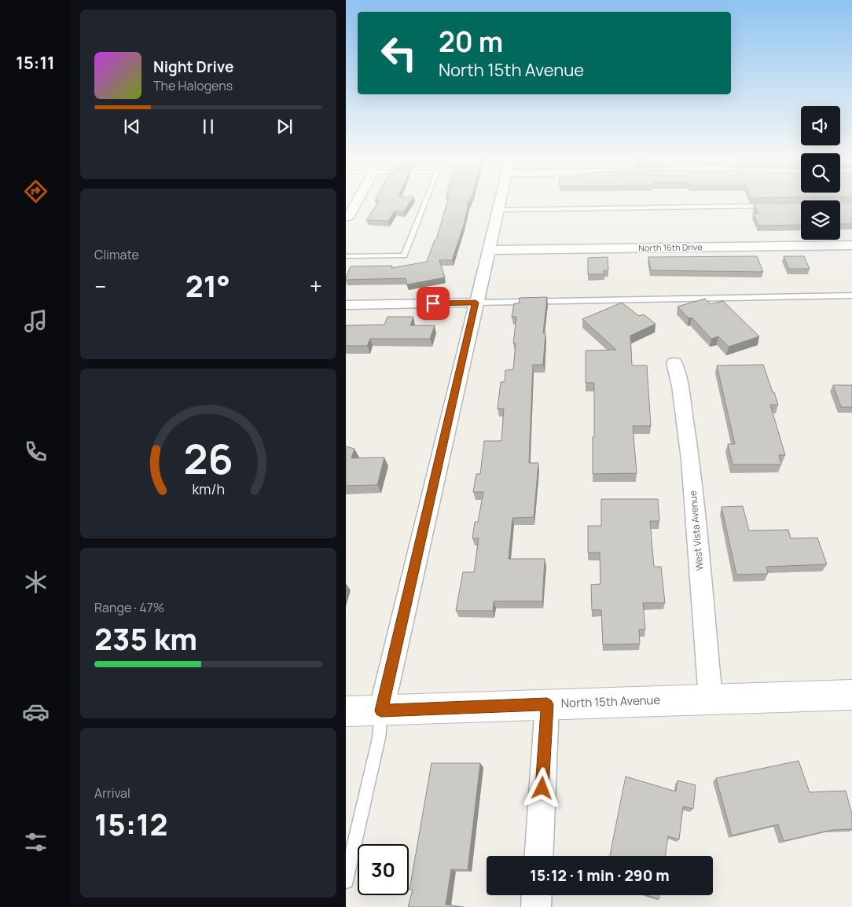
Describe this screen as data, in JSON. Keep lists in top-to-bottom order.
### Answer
{
  "streets": {
    "street": ["North 16th Drive", "West Vista Avenue", "North 15th Avenue"]
  },
  "crossings": [
    ["West Vista Avenue", "North 15th Avenue"]
  ],
  "page": {
    "tabs": "15:11",
    "turn": ["20 m", "North 15th Avenue"],
    "song": ["Night Drive", "The Halogens"],
    "tile": [
      "Climate",
      ["Range · 47%", "235 km"],
      ["Arrival", "15:12"]
    ],
    "heat": ["−", "21°", "+"],
    "limit": "30",
    "trip": "15:12 · 1 min · 290 m",
    "gauge": ["26", "km/h"]
  }
}
